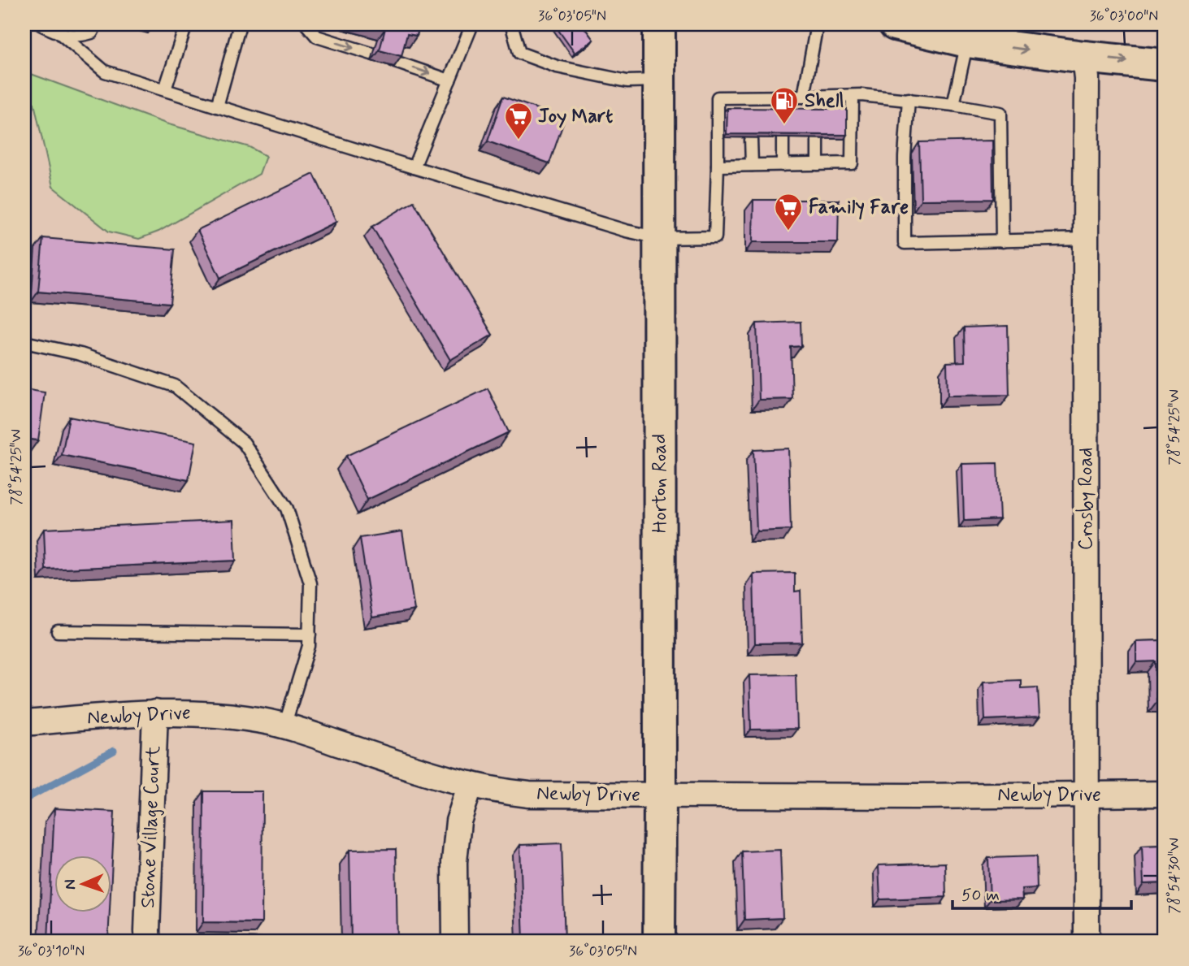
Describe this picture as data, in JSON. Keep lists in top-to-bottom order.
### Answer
{
  "streets": {
    "main road": ["Horton Road"],
    "street": ["Crosby Road", "Newby Drive", "Stone Village Court"]
  },
  "crossings": [
    ["Horton Road", "Newby Drive"],
    ["Crosby Road", "Newby Drive"],
    ["Newby Drive", "Stone Village Court"]
  ],
  "places": {
    "fuel station": ["Shell"],
    "supermarket": ["Joy Mart", "Family Fare"]
  },
  "scale_bar": "50 m",
  "north": "left",
  "coordinates": [
    "36°03'05\"N",
    "36°03'00\"N",
    "78°54'25\"W",
    "78°54'30\"W",
    "36°03'10\"N"
  ]
}
